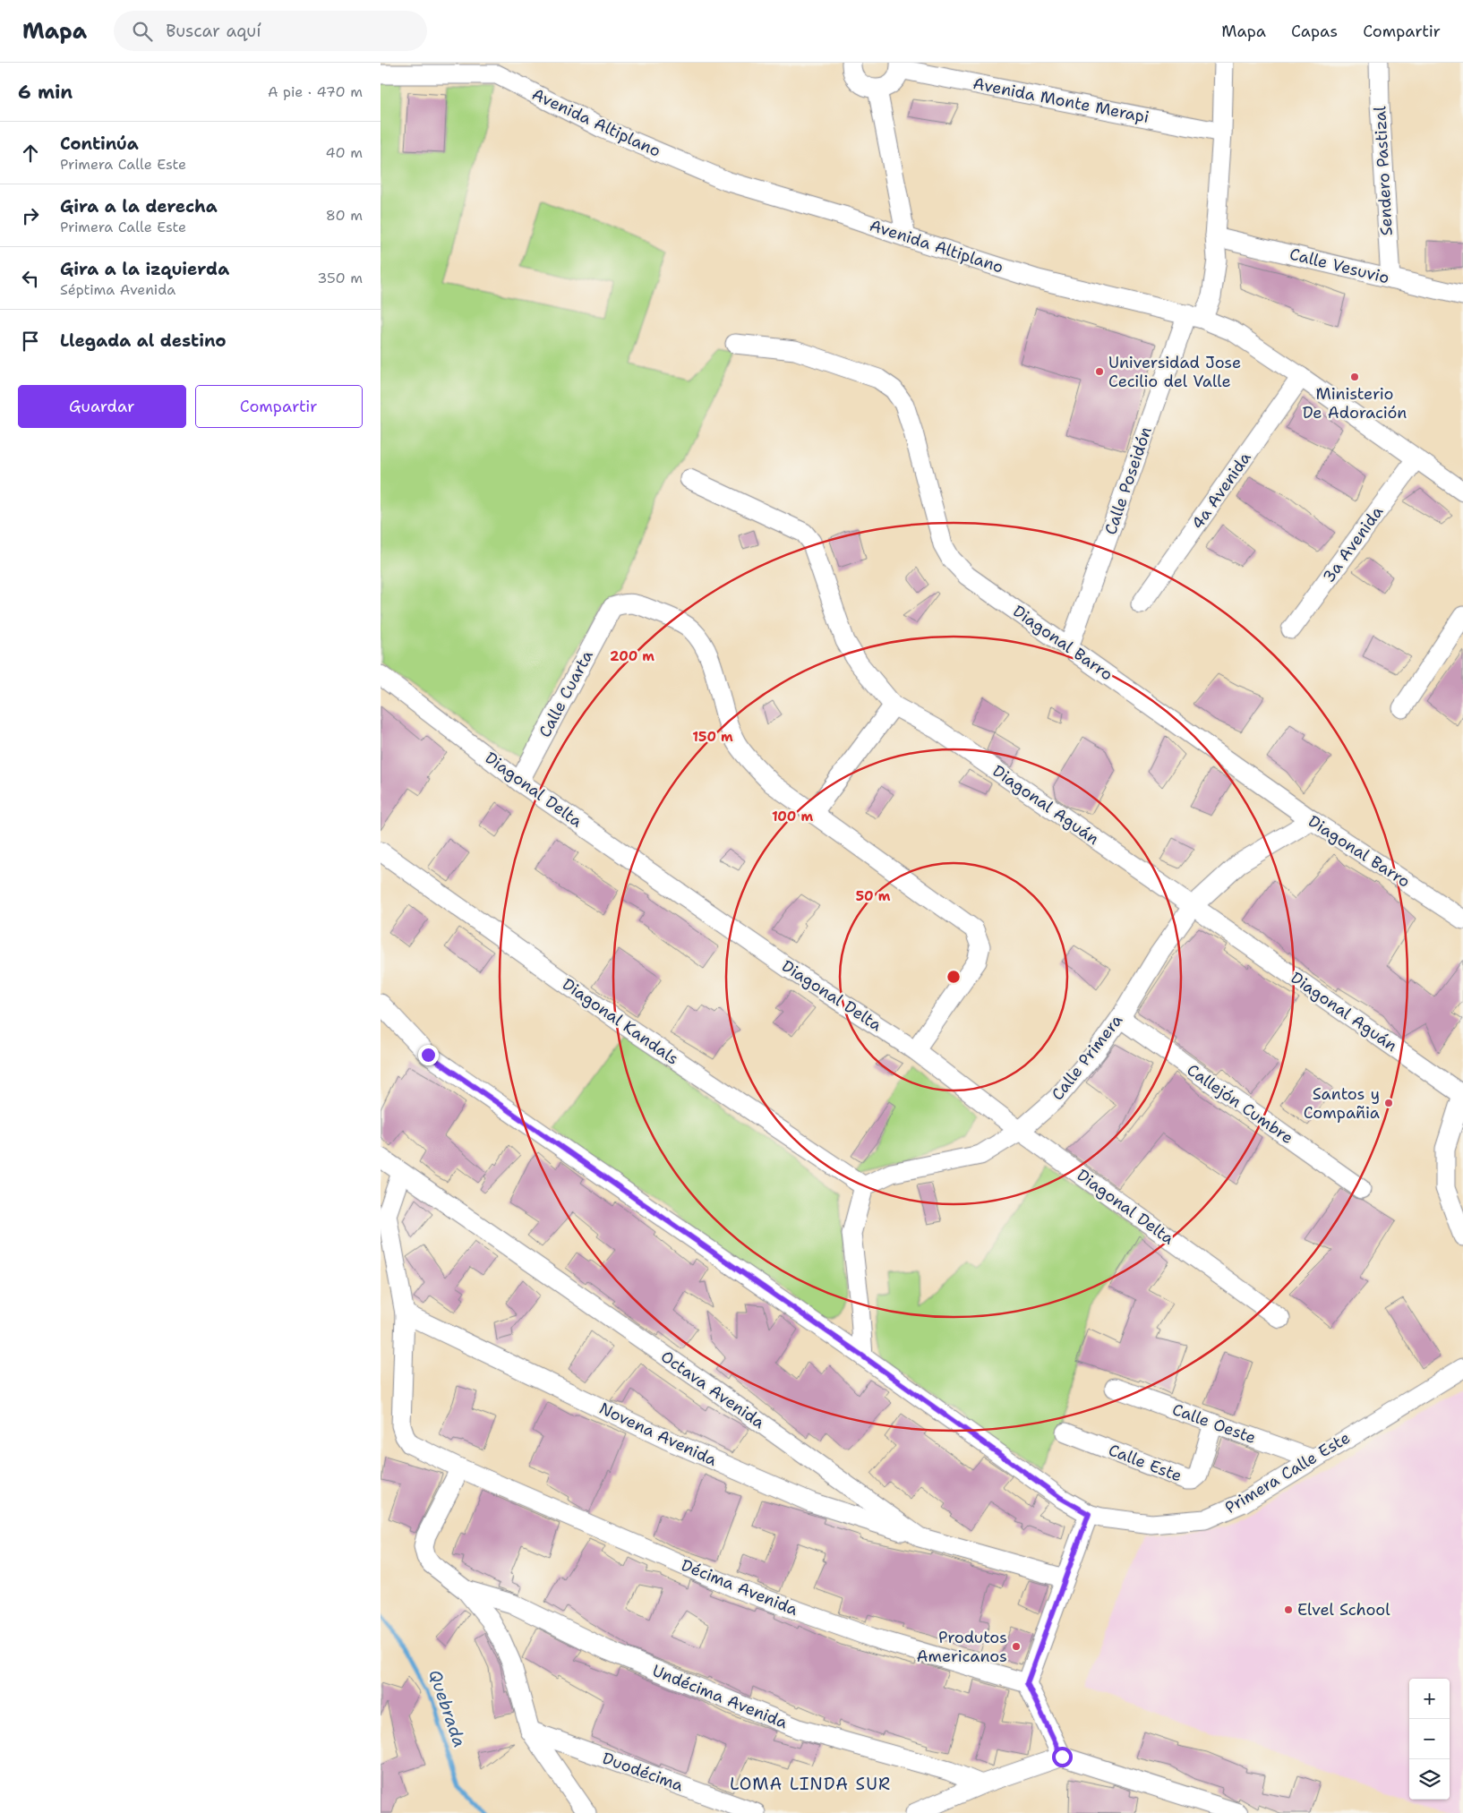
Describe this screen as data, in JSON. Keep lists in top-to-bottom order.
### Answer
{
  "streets": {
    "street": [
      "Avenida Monte Merapi",
      "Avenida Altiplano",
      "Sendero Pastizal",
      "Calle Vesuvio",
      "Calle Poseidón",
      "4a Avenida",
      "3a Avenida",
      "Diagonal Barro",
      "Calle Cuarta",
      "Diagonal Delta",
      "Diagonal Aguán",
      "Diagonal Kandals",
      "Calle Primera",
      "Callejón Cumbre",
      "Octava Avenida",
      "Calle Oeste",
      "Novena Avenida",
      "Calle Este",
      "Primera Calle Este",
      "Décima Avenida",
      "Undécima Avenida",
      "Duodécima"
    ]
  },
  "crossings": [
    ["Avenida Monte Merapi", "Calle Poseidón"],
    ["Avenida Altiplano", "Calle Poseidón"],
    ["Avenida Altiplano", "4a Avenida"],
    ["Avenida Altiplano", "3a Avenida"],
    ["Sendero Pastizal", "Calle Vesuvio"],
    ["Calle Vesuvio", "Calle Poseidón"],
    ["Calle Poseidón", "Diagonal Barro"],
    ["Diagonal Barro", "Calle Primera"],
    ["Calle Cuarta", "Diagonal Delta"],
    ["Diagonal Delta", "Calle Primera"],
    ["Diagonal Aguán", "Calle Primera"],
    ["Diagonal Kandals", "Calle Primera"],
    ["Calle Primera", "Callejón Cumbre"],
    ["Octava Avenida", "Novena Avenida"],
    ["Octava Avenida", "Décima Avenida"],
    ["Calle Oeste", "Calle Este"],
    ["Calle Oeste", "Primera Calle Este"],
    ["Novena Avenida", "Décima Avenida"]
  ],
  "districts": ["LOMA LINDA SUR"],
  "water": ["Quebrada"],
  "places": [
    "Universidad Jose Cecilio del Valle",
    "Ministerio De Adoración",
    "Santos y Compañia",
    "Elvel School",
    "Produtos Americanos"
  ],
  "page": {
    "header": "Mapa",
    "search": "Buscar aquí",
    "nav": ["Mapa", "Capas", "Compartir"],
    "heading": ["6 min", "A pie · 470 m"],
    "list": [
      ["Continúa", "Primera Calle Este", "40 m"],
      ["Gira a la derecha", "Primera Calle Este", "80 m"],
      ["Gira a la izquierda", "Séptima Avenida", "350 m"],
      "Llegada al destino"
    ],
    "buttons": ["Guardar", "Compartir"],
    "map_buttons": ["+", "−"]
  },
  "rings": [
    "200 m",
    "150 m",
    "100 m",
    "50 m"
  ]
}
